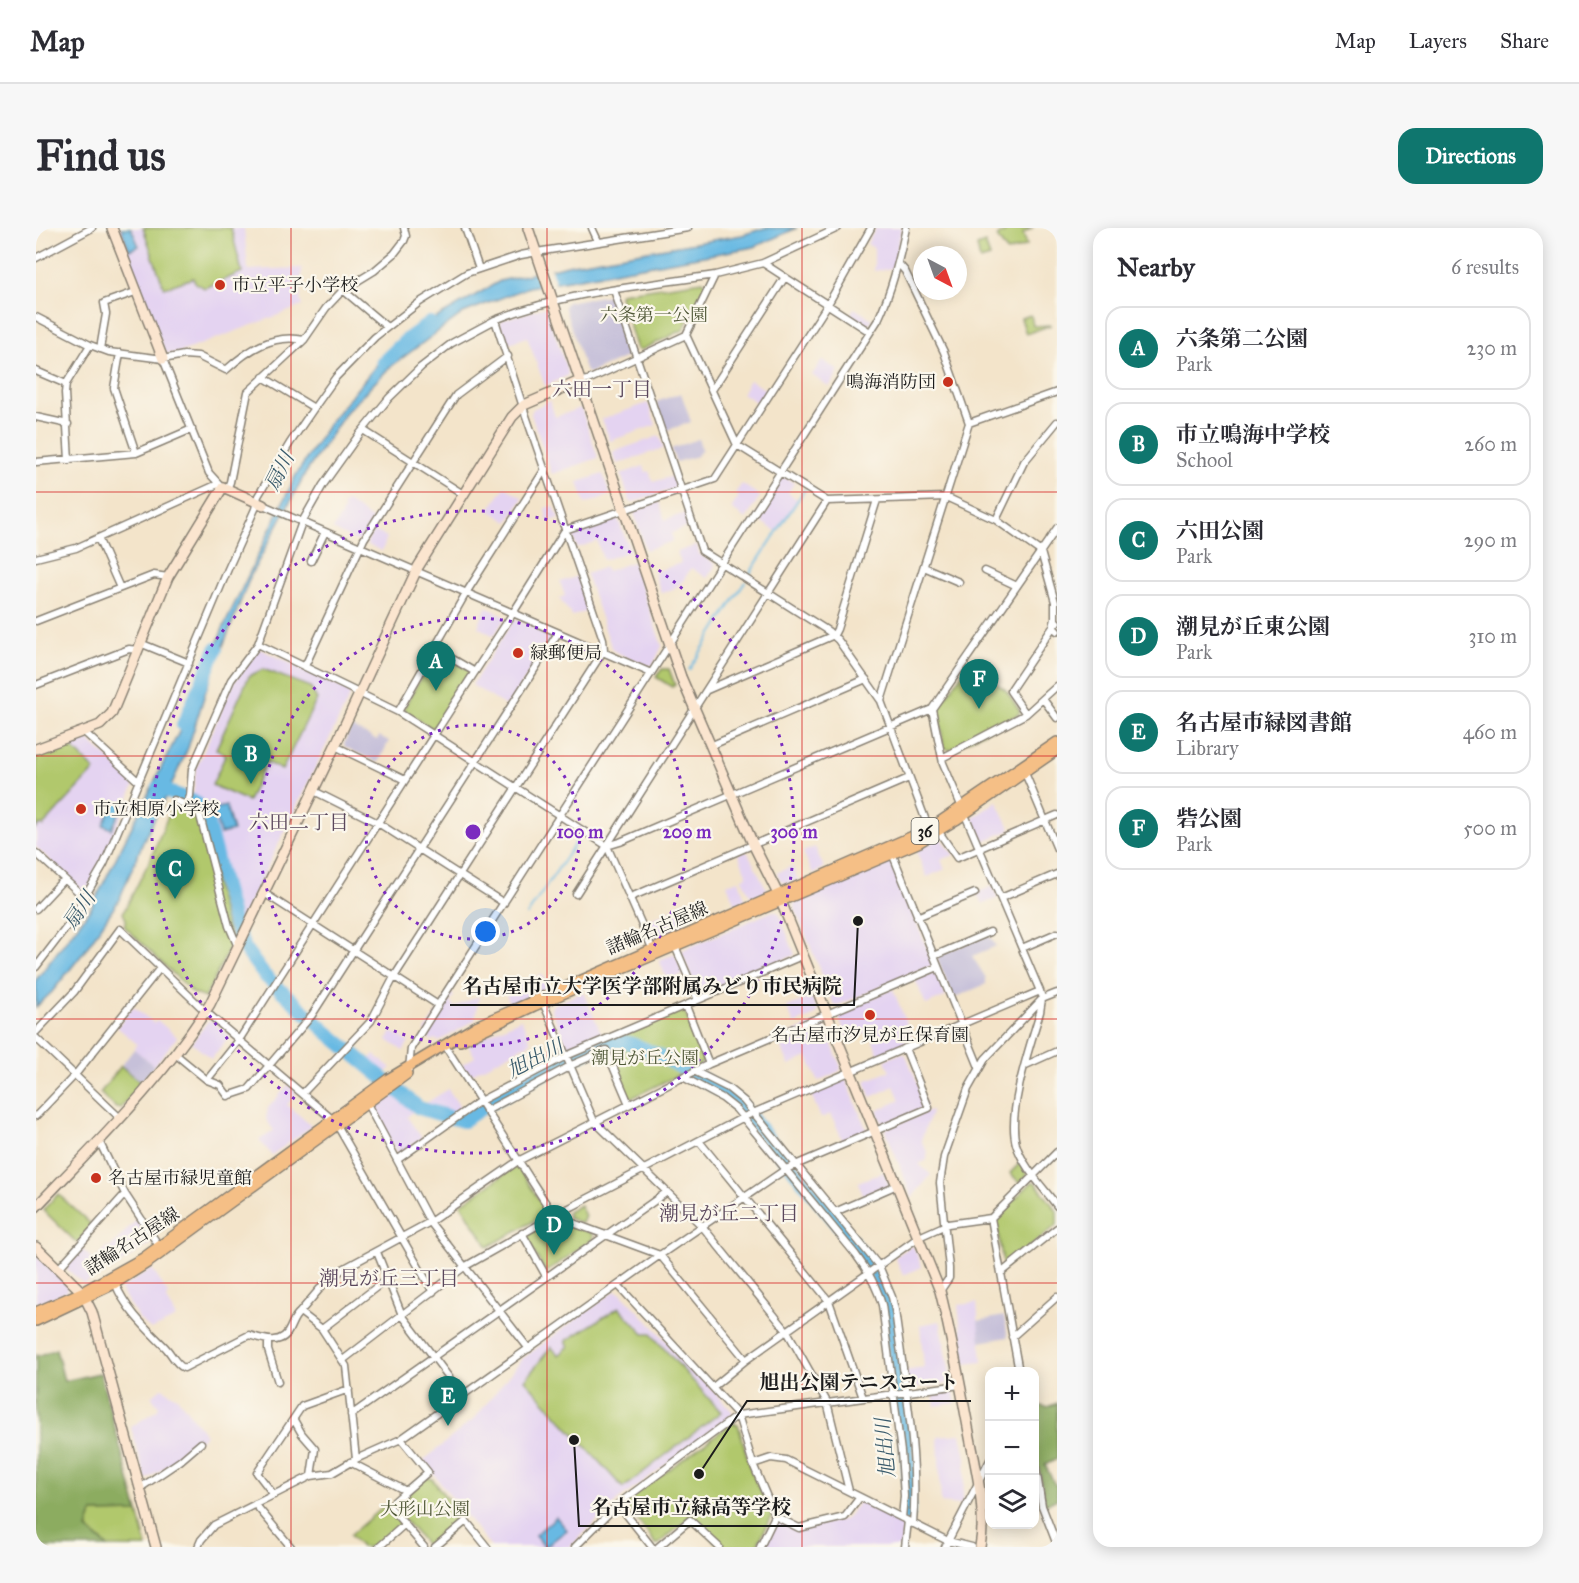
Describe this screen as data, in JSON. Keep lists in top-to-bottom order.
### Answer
{
  "streets": {
    "main road": ["36", "諸輪名古屋線"]
  },
  "districts": [
    "六田一丁目",
    "六田二丁目",
    "潮見が丘二丁目",
    "潮見が丘三丁目"
  ],
  "water": ["扇川", "旭出川"],
  "parks": ["六条第一公園", "潮見が丘公園", "大形山公園"],
  "places": [
    "市立平子小学校",
    "鳴海消防団",
    "緑郵便局",
    "市立相原小学校",
    "名古屋市立大学医学部附属みどり市民病院",
    "名古屋市汐見が丘保育園",
    "名古屋市緑児童館",
    "名古屋市立緑高等学校",
    "旭出公園テニスコート"
  ],
  "north": "bottom right",
  "page": {
    "header": "Map",
    "nav": ["Map", "Layers", "Share"],
    "buttons": "Directions",
    "title": "Find us",
    "heading": ["Nearby", "6 results"],
    "list": [
      {
        "mark": "A",
        "name": "六条第二公園",
        "note": "Park",
        "value": "230 m"
      },
      {
        "mark": "B",
        "name": "市立鳴海中学校",
        "note": "School",
        "value": "260 m"
      },
      {
        "mark": "C",
        "name": "六田公園",
        "note": "Park",
        "value": "290 m"
      },
      {
        "mark": "D",
        "name": "潮見が丘東公園",
        "note": "Park",
        "value": "310 m"
      },
      {
        "mark": "E",
        "name": "名古屋市緑図書館",
        "note": "Library",
        "value": "460 m"
      },
      {
        "mark": "F",
        "name": "砦公園",
        "note": "Park",
        "value": "500 m"
      }
    ],
    "pins": [
      "A",
      "F",
      "B",
      "C",
      "D",
      "E"
    ],
    "map_buttons": ["+", "−"]
  },
  "rings": ["100 m", "200 m", "300 m"]
}
